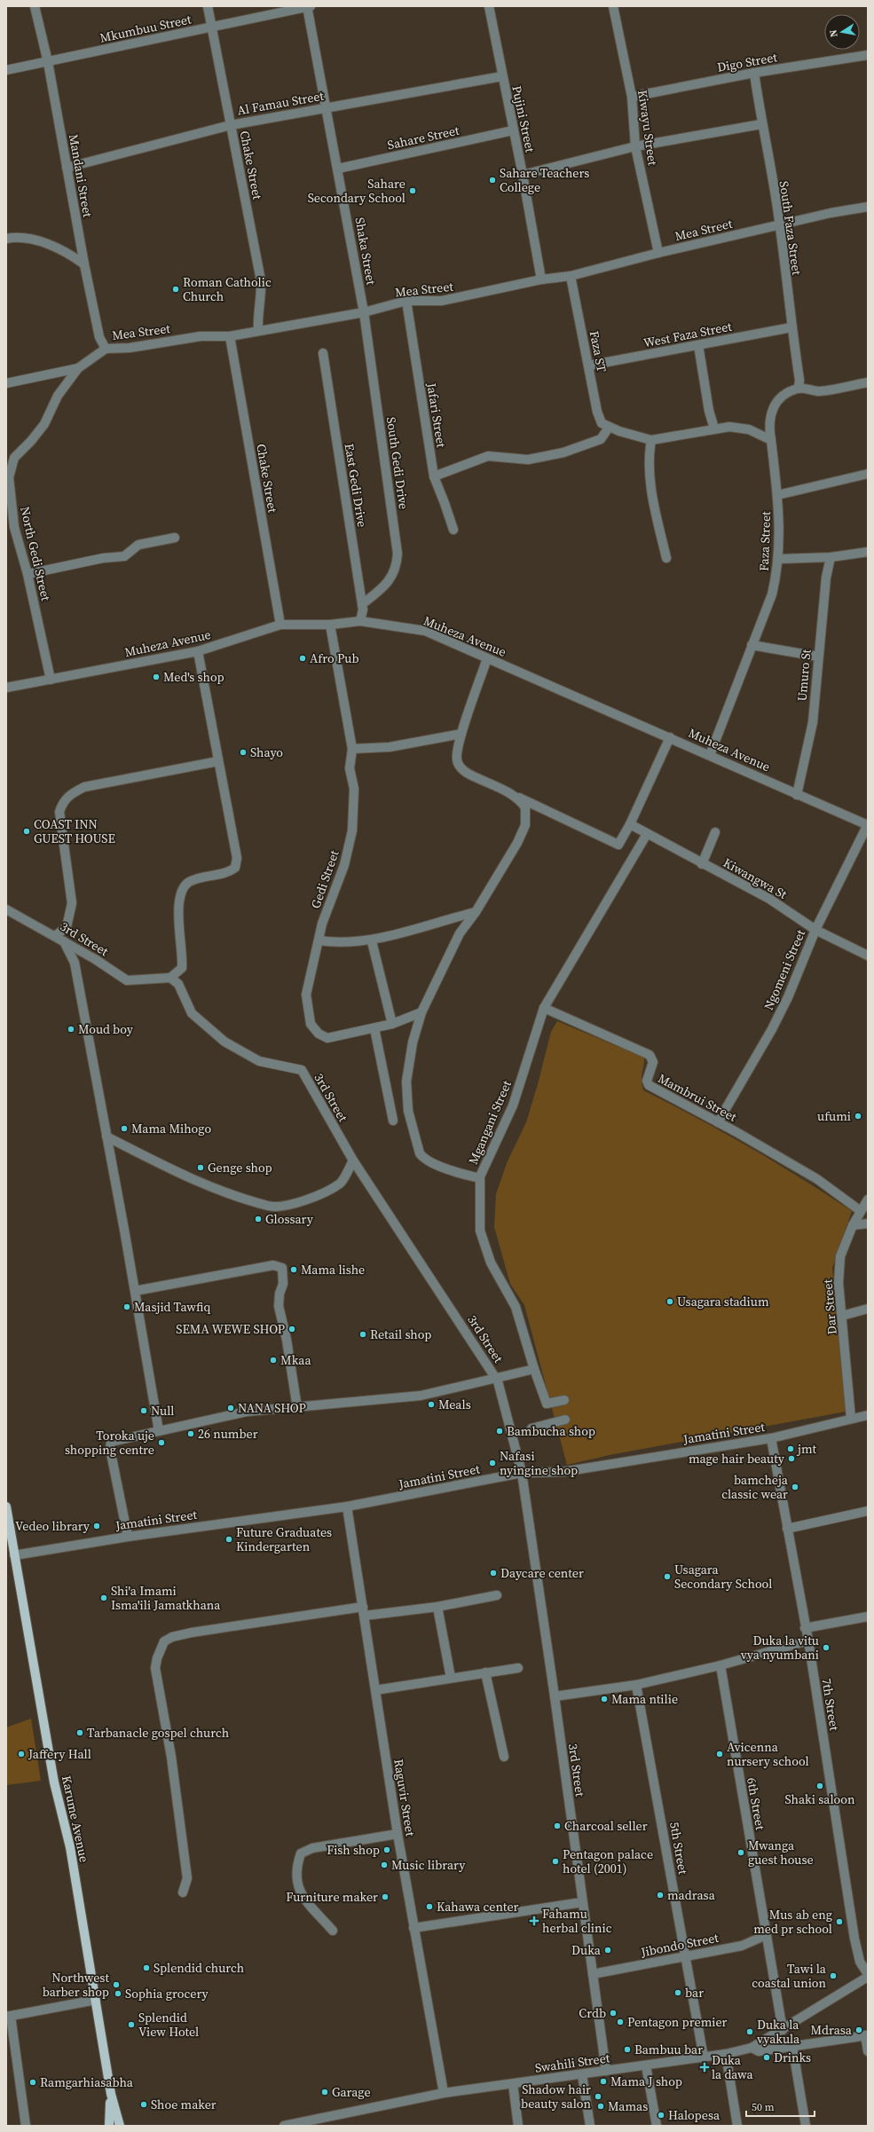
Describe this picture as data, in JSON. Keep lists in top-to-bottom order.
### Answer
{
  "streets": {
    "main road": ["Karume Avenue"],
    "street": [
      "Mkumbuu Street",
      "Digo Street",
      "Al Famau Street",
      "Pujini Street",
      "Kiwayu Street",
      "Sahare Street",
      "Chake Street",
      "Mandani Street",
      "South Faza Street",
      "Mea Street",
      "Shaka Street",
      "West Faza Street",
      "Faza ST",
      "Jafari Street",
      "South Gedi Drive",
      "East Gedi Drive",
      "Faza Street",
      "North Gedi Street",
      "Muheza Avenue",
      "Umuro St",
      "Kiwangwa St",
      "Gedi Street",
      "3rd Street",
      "Ngomeni Street",
      "Mambrui Street",
      "Mgangani Street",
      "Dar Street",
      "Jamatini Street",
      "7th Street",
      "Raguvir Street",
      "6th Street",
      "5th Street",
      "Jibondo Street",
      "Swahili Street"
    ]
  },
  "crossings": [
    ["Mkumbuu Street", "Chake Street"],
    ["Mkumbuu Street", "Mandani Street"],
    ["Mkumbuu Street", "Shaka Street"],
    ["Digo Street", "Kiwayu Street"],
    ["Digo Street", "South Faza Street"],
    ["Al Famau Street", "Pujini Street"],
    ["Al Famau Street", "Chake Street"],
    ["Al Famau Street", "Mandani Street"],
    ["Al Famau Street", "Shaka Street"],
    ["Pujini Street", "Sahare Street"],
    ["Pujini Street", "Mea Street"],
    ["Kiwayu Street", "Mea Street"],
    ["Sahare Street", "Shaka Street"],
    ["Chake Street", "Mea Street"],
    ["Chake Street", "Muheza Avenue"],
    ["Mandani Street", "Mea Street"],
    ["South Faza Street", "Mea Street"],
    ["South Faza Street", "West Faza Street"],
    ["South Faza Street", "Faza Street"],
    ["Mea Street", "Shaka Street"],
    ["Mea Street", "Faza ST"],
    ["Mea Street", "Jafari Street"],
    ["Mea Street", "South Gedi Drive"],
    ["Mea Street", "North Gedi Street"],
    ["Shaka Street", "South Gedi Drive"],
    ["West Faza Street", "Faza ST"],
    ["South Gedi Drive", "East Gedi Drive"],
    ["East Gedi Drive", "Muheza Avenue"],
    ["Faza Street", "Muheza Avenue"],
    ["North Gedi Street", "Muheza Avenue"],
    ["Muheza Avenue", "Umuro St"],
    ["Muheza Avenue", "Gedi Street"],
    ["Muheza Avenue", "Ngomeni Street"],
    ["Kiwangwa St", "Ngomeni Street"],
    ["Kiwangwa St", "Mgangani Street"],
    ["3rd Street", "Jamatini Street"],
    ["3rd Street", "Jibondo Street"],
    ["3rd Street", "Swahili Street"],
    ["Ngomeni Street", "Mambrui Street"],
    ["Mambrui Street", "Mgangani Street"],
    ["Mambrui Street", "Dar Street"],
    ["Dar Street", "Jamatini Street"],
    ["Jamatini Street", "7th Street"],
    ["Jamatini Street", "Raguvir Street"],
    ["Jamatini Street", "Karume Avenue"],
    ["Raguvir Street", "Swahili Street"],
    ["6th Street", "Jibondo Street"],
    ["6th Street", "Swahili Street"],
    ["5th Street", "Jibondo Street"],
    ["5th Street", "Swahili Street"]
  ],
  "places": {
    "other": [
      "Sahare Teachers College",
      "Sahare Secondary School",
      "Roman Catholic Church",
      "Afro Pub",
      "Med's shop",
      "Shayo",
      "COAST INN GUEST HOUSE",
      "Moud boy",
      "ufumi",
      "Mama Mihogo",
      "Genge shop",
      "Glossary",
      "Mama lishe",
      "Usagara stadium",
      "Masjid Tawfiq",
      "SEMA WEWE SHOP",
      "Retail shop",
      "Mkaa",
      "Meals",
      "NANA SHOP",
      "Null",
      "Bambucha shop",
      "26 number",
      "Toroka uje shopping centre",
      "jmt",
      "mage hair beauty",
      "Nafasi nyingine shop",
      "bamcheja classic wear",
      "Vedeo library",
      "Future Graduates Kindergarten",
      "Daycare center",
      "Usagara Secondary School",
      "Shi'a Imami Isma'ili Jamatkhana",
      "Duka la vitu vya nyumbani",
      "Mama ntilie",
      "Tarbanacle gospel church",
      "Jaffery Hall",
      "Avicenna nursery school",
      "Shaki saloon",
      "Charcoal seller",
      "Fish shop",
      "Mwanga guest house",
      "Pentagon palace hotel (2001)",
      "Music library",
      "madrasa",
      "Furniture maker",
      "Kahawa center",
      "Mus ab eng med pr school",
      "Duka",
      "Splendid church",
      "Tawi la coastal union",
      "Northwest barber shop",
      "bar",
      "Sophia grocery",
      "Crdb",
      "Pentagon premier",
      "Splendid View Hotel",
      "Mdrasa",
      "Duka la vyakula",
      "Bambuu bar",
      "Drinks",
      "Mama J shop",
      "Ramgarhiasabha",
      "Garage",
      "Shadow hair beauty salon",
      "Shoe maker",
      "Mamas",
      "Halopesa"
    ],
    "health": ["Fahamu herbal clinic", "Duka la dawa"]
  },
  "scale_bar": "50 m",
  "north": "left"
}
